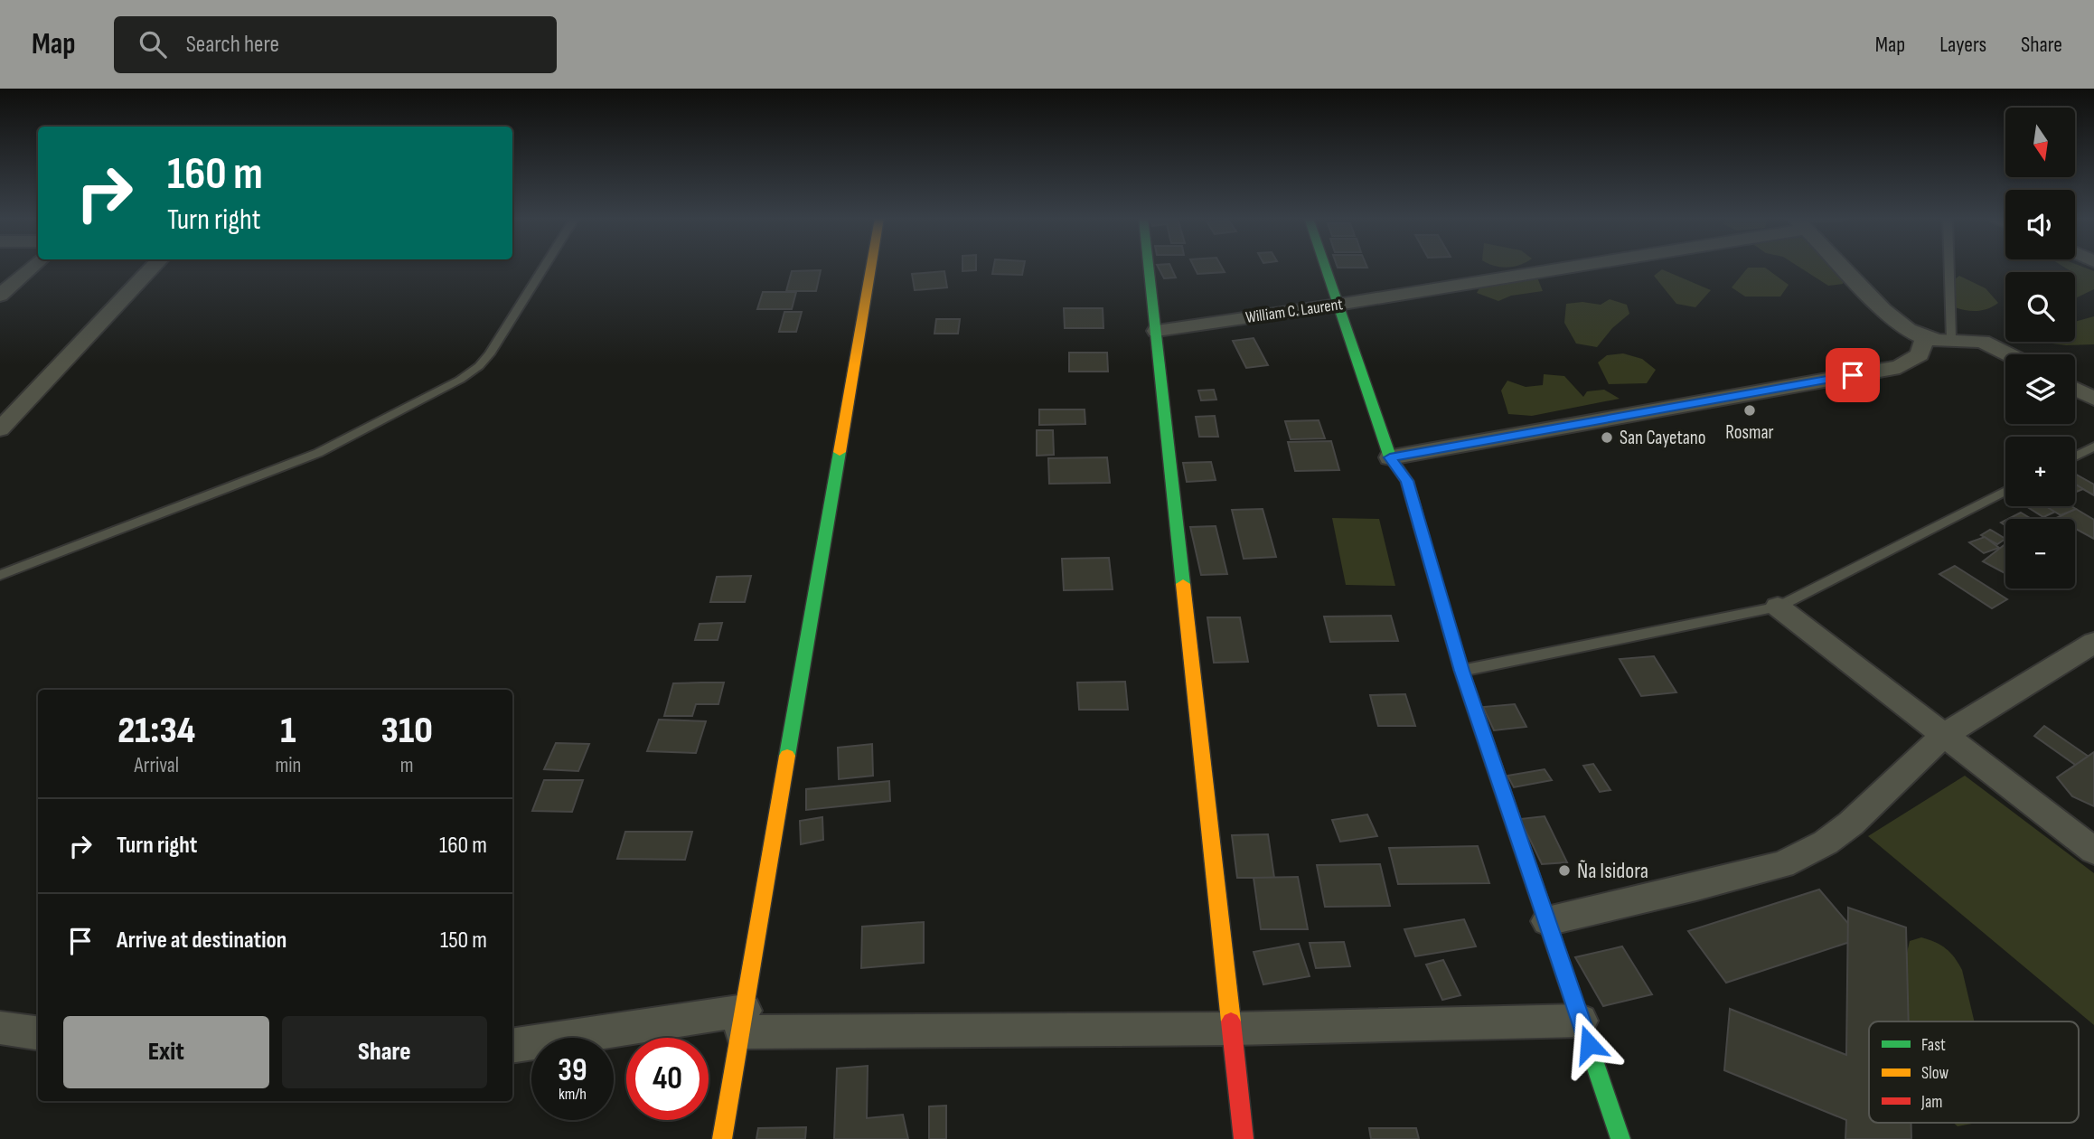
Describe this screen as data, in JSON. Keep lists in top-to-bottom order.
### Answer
{
  "streets": {
    "street": ["William C. Laurent"]
  },
  "places": ["Rosmar", "San Cayetano", "Ña Isidora"],
  "legend": ["Fast", "Slow", "Jam"],
  "north": "bottom",
  "page": {
    "header": "Map",
    "search": "Search here",
    "nav": ["Map", "Layers", "Share"],
    "map_buttons": ["+", "−"],
    "turn": ["160 m", "Turn right"],
    "eta": [
      "21:34",
      "Arrival",
      "1",
      "min",
      "310",
      "m"
    ],
    "list": [
      {
        "name": "Turn right",
        "value": "160 m"
      },
      {
        "name": "Arrive at destination",
        "value": "150 m"
      }
    ],
    "buttons": ["Exit", "Share"],
    "speed": "39 km/h",
    "limit": "40"
  }
}
